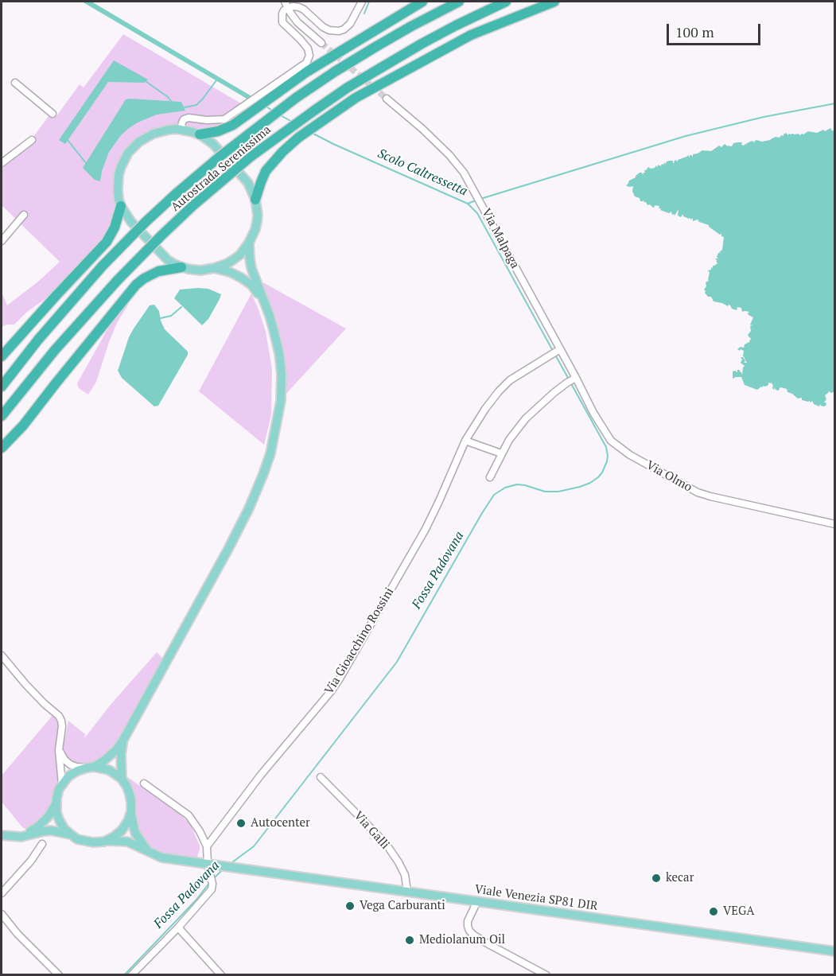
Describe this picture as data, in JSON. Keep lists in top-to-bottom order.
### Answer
{
  "streets": {
    "highway": ["Autostrada Serenissima"],
    "main road": ["Viale Venezia SP81 DIR"],
    "street": [
      "Via Malpaga",
      "Via Olmo",
      "Via Gioacchino Rossini",
      "Via Galli"
    ]
  },
  "crossings": [
    ["Via Malpaga", "Via Olmo"],
    ["Via Malpaga", "Via Gioacchino Rossini"],
    ["Via Olmo", "Via Gioacchino Rossini"],
    ["Via Galli", "Viale Venezia SP81 DIR"]
  ],
  "water": ["Scolo Caltressetta", "Fossa Padovana"],
  "places": [
    "Autocenter",
    "kecar",
    "Vega Carburanti",
    "VEGA",
    "Mediolanum Oil"
  ],
  "scale_bar": "100 m"
}
